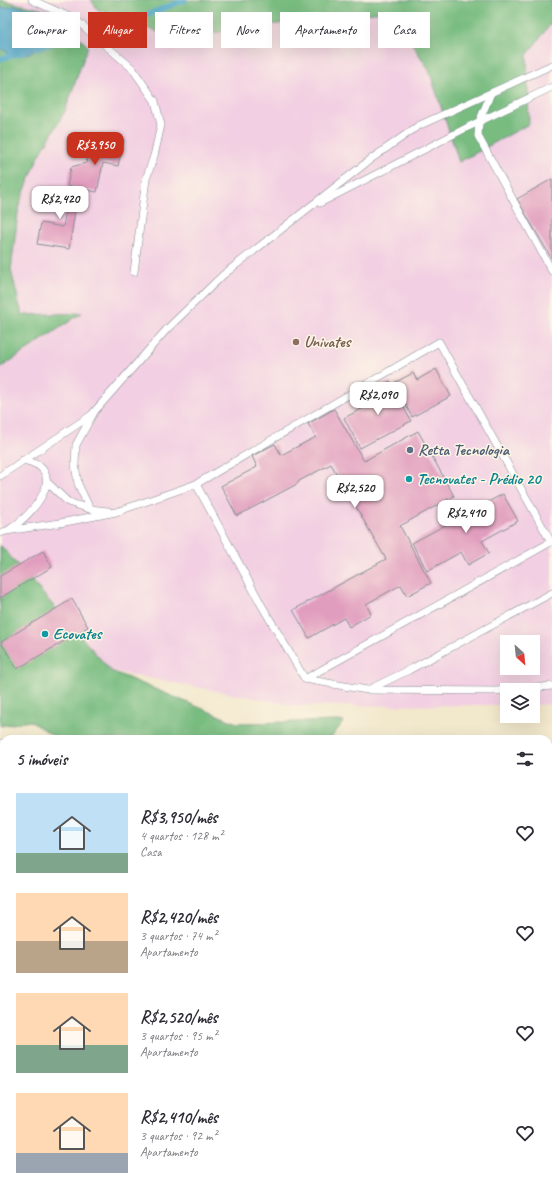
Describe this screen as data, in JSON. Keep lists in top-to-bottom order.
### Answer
{
  "places": [
    "Univates",
    "Retta Tecnologia",
    "Tecnovates - Prédio 20",
    "Ecovates"
  ],
  "north": "bottom right",
  "page": {
    "chip": [
      "Comprar",
      "Alugar",
      "Filtros",
      "Novo",
      "Apartamento",
      "Casa"
    ],
    "price": [
      "R$3,950",
      "R$2,420",
      "R$2,090",
      "R$2,520",
      "R$2,410"
    ],
    "heading": "5 imóveis",
    "list": [
      {
        "name": "R$3,950/mês",
        "note": "4 quartos · 128 m² · Casa"
      },
      {
        "name": "R$2,420/mês",
        "note": "3 quartos · 74 m² · Apartamento"
      },
      {
        "name": "R$2,520/mês",
        "note": "3 quartos · 95 m² · Apartamento"
      },
      {
        "name": "R$2,410/mês",
        "note": "3 quartos · 92 m² · Apartamento"
      }
    ]
  }
}
